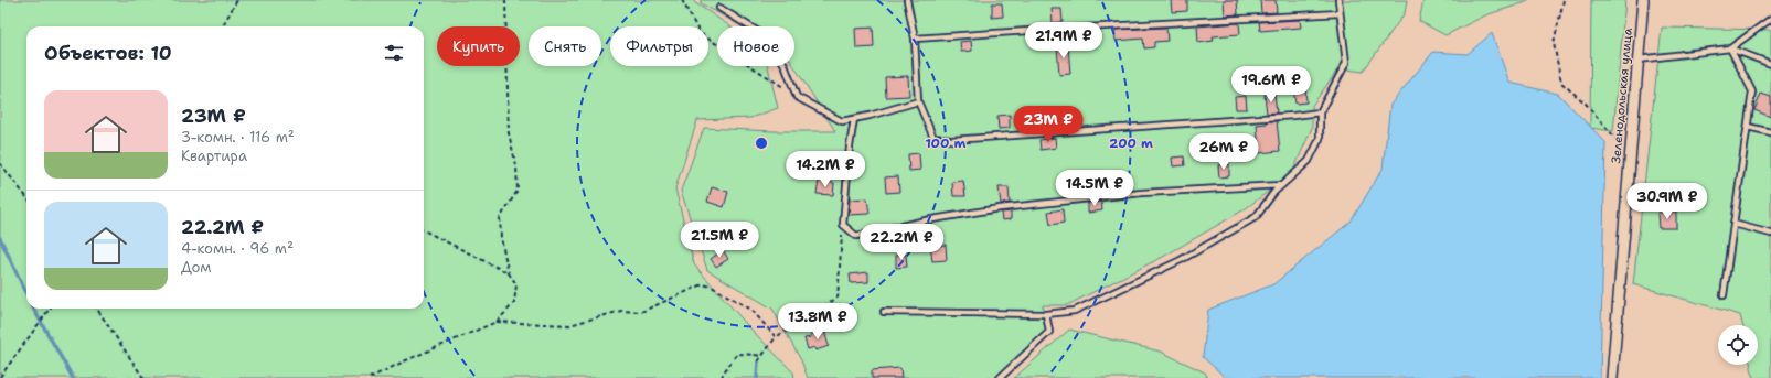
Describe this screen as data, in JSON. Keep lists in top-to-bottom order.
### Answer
{
  "streets": {
    "street": ["Зеленодольская улица"]
  },
  "page": {
    "price": [
      "21.9M ₽",
      "19.6M ₽",
      "23M ₽",
      "26M ₽",
      "14.2M ₽",
      "14.5M ₽",
      "30.9M ₽",
      "21.5M ₽",
      "22.2M ₽",
      "13.8M ₽"
    ],
    "chip": [
      "Купить",
      "Снять",
      "Фильтры",
      "Новое"
    ],
    "heading": "Объектов: 10",
    "list": [
      {
        "name": "23M ₽",
        "note": "3-комн. · 116 m² · Квартира"
      },
      {
        "name": "22.2M ₽",
        "note": "4-комн. · 96 m² · Дом"
      }
    ]
  },
  "rings": ["100 m", "200 m"]
}
